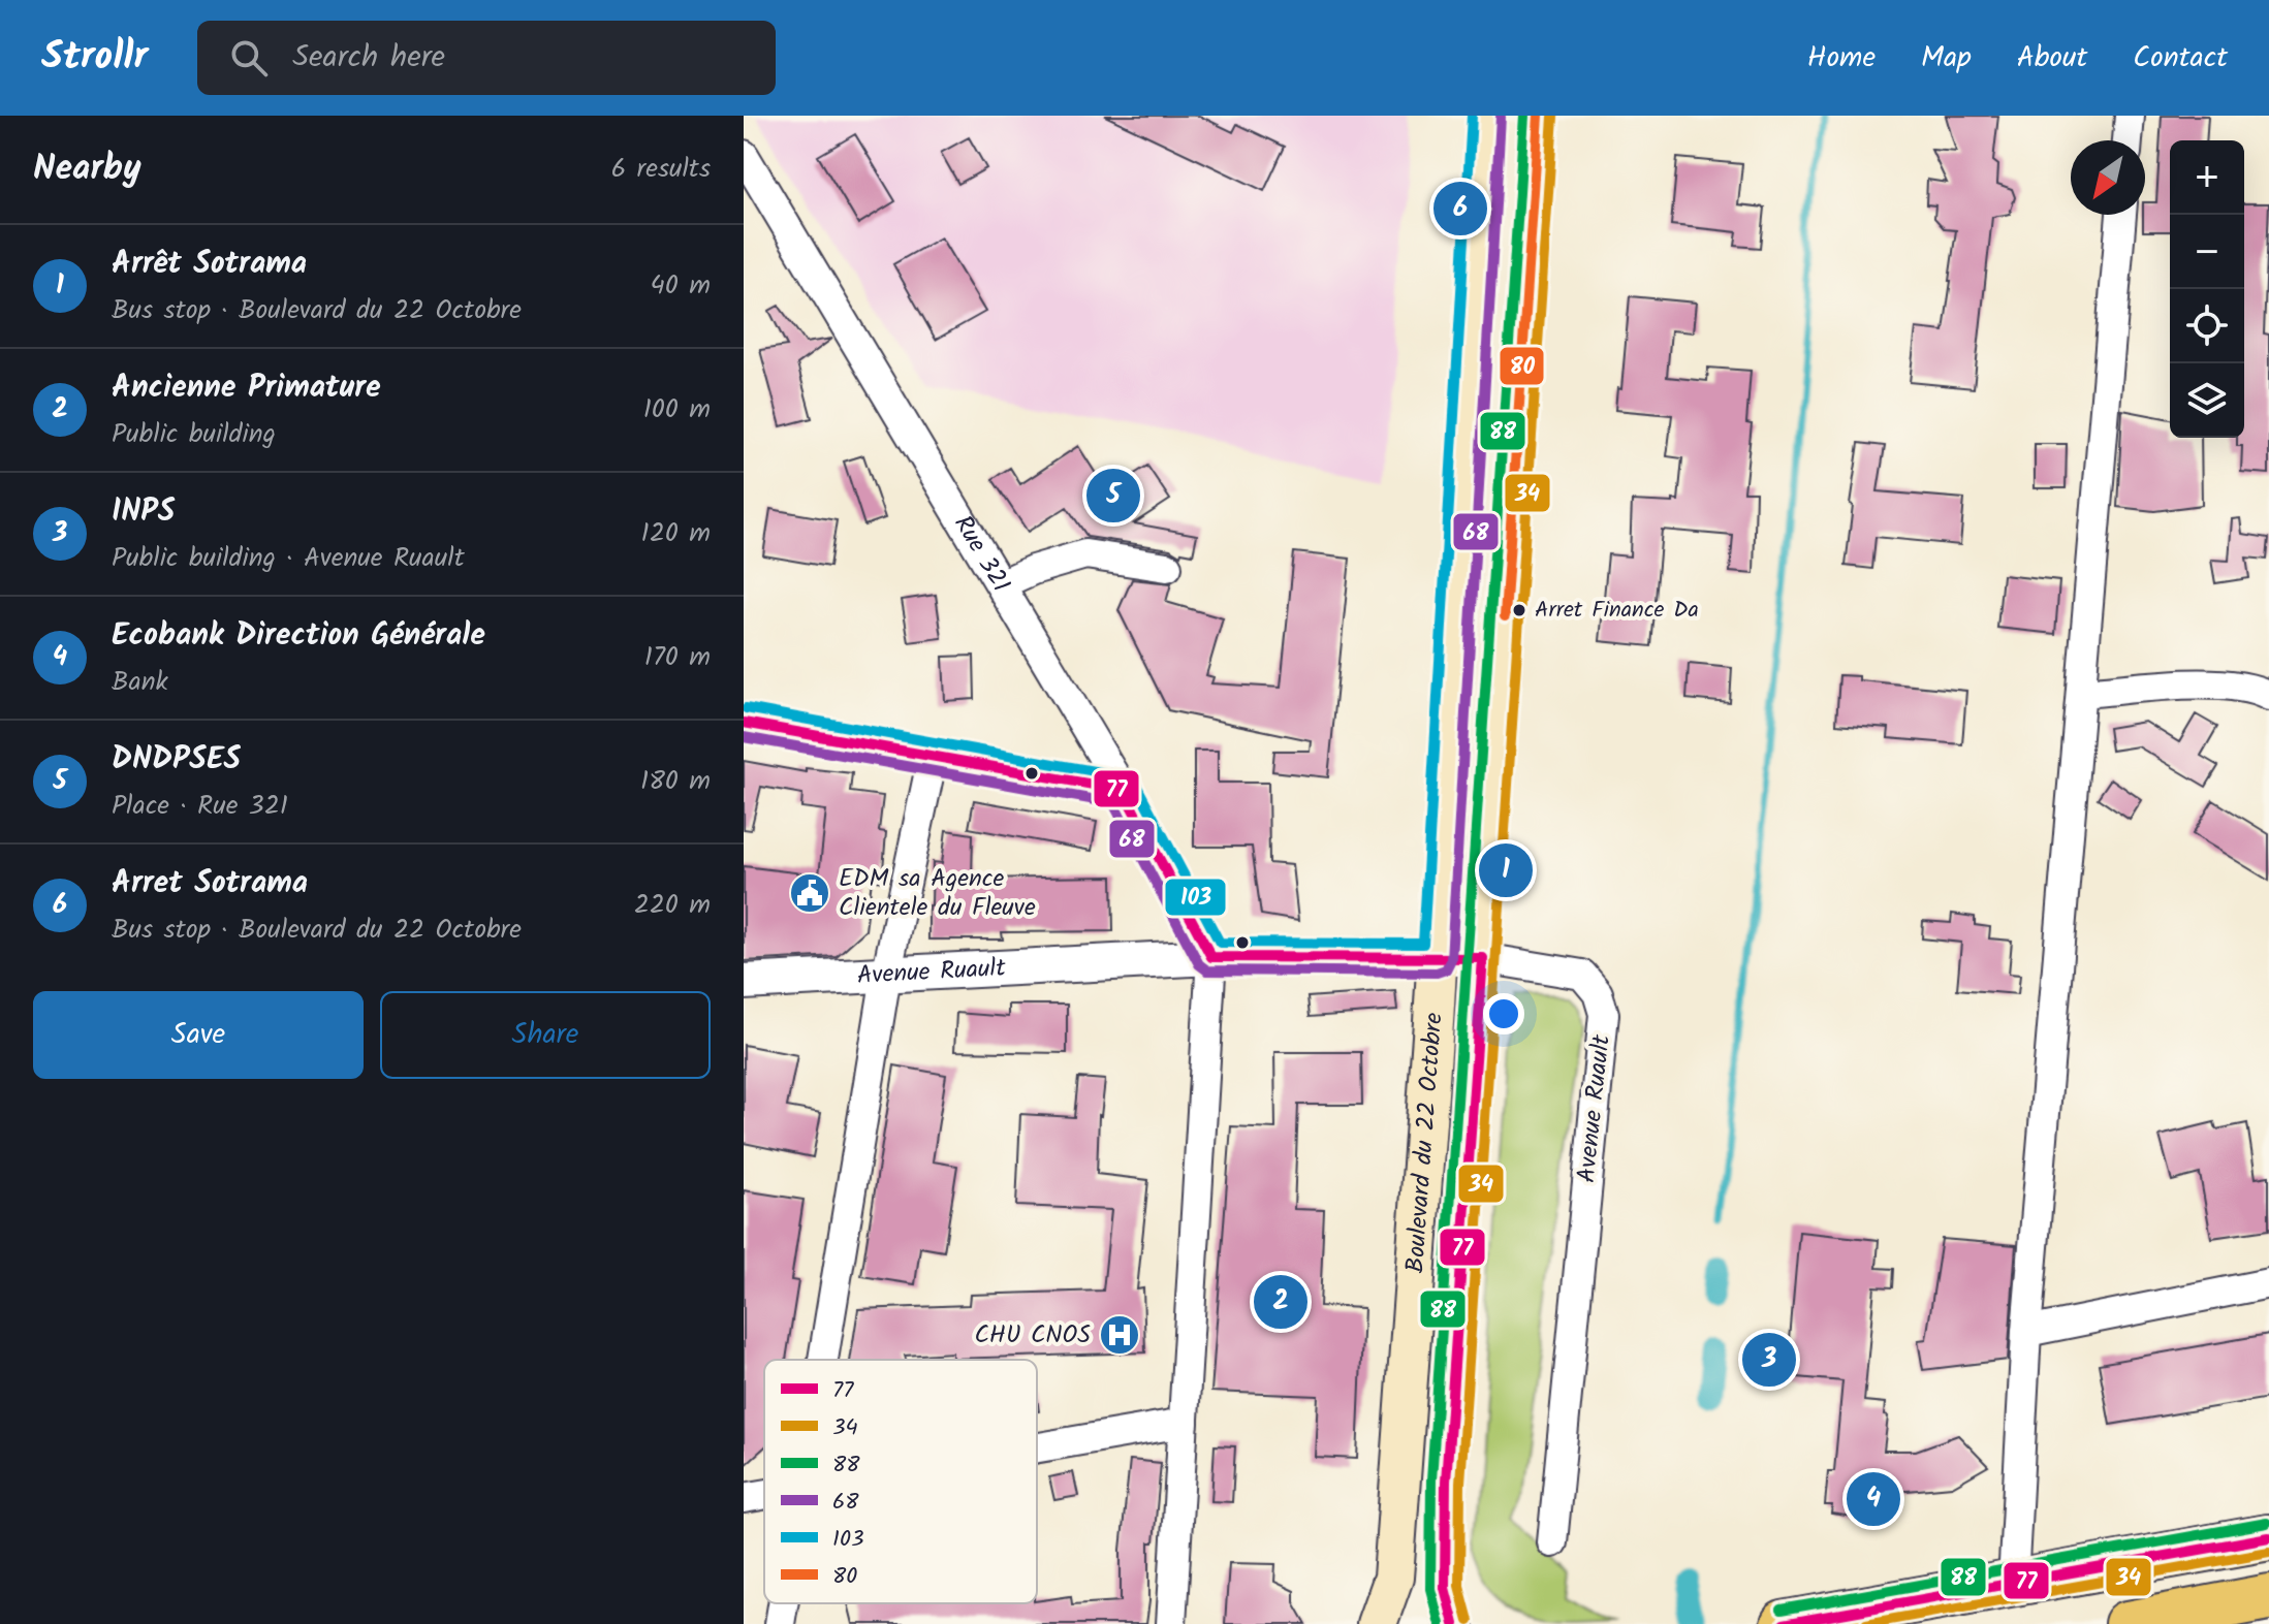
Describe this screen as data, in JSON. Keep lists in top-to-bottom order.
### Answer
{
  "streets": {
    "main road": ["Boulevard du 22 Octobre"],
    "street": ["Rue 321", "Avenue Ruault"]
  },
  "crossings": [
    ["Rue 321", "Avenue Ruault"],
    ["Avenue Ruault", "Boulevard du 22 Octobre"]
  ],
  "places": {
    "other": ["Arret Finance Da"],
    "public building": ["EDM sa Agence Clientele du Fleuve"],
    "hospital": ["CHU CNOS"]
  },
  "lines": [
    "transit line 88",
    "transit line 103",
    "transit line 80",
    "transit line 34",
    "transit line 68",
    "transit line 77"
  ],
  "legend": [
    "77",
    "34",
    "88",
    "68",
    "103",
    "80"
  ],
  "north": "bottom left",
  "page": {
    "header": "Strollr",
    "search": "Search here",
    "nav": [
      "Home",
      "Map",
      "About",
      "Contact"
    ],
    "heading": ["Nearby", "6 results"],
    "map_buttons": ["+", "−"],
    "pins": [
      "6",
      "5",
      "1",
      "2",
      "3",
      "4"
    ],
    "list": [
      {
        "mark": "1",
        "name": "Arrêt Sotrama",
        "note": "Bus stop · Boulevard du 22 Octobre",
        "value": "40 m"
      },
      {
        "mark": "2",
        "name": "Ancienne Primature",
        "note": "Public building",
        "value": "100 m"
      },
      {
        "mark": "3",
        "name": "INPS",
        "note": "Public building · Avenue Ruault",
        "value": "120 m"
      },
      {
        "mark": "4",
        "name": "Ecobank Direction Générale",
        "note": "Bank",
        "value": "170 m"
      },
      {
        "mark": "5",
        "name": "DNDPSES",
        "note": "Place · Rue 321",
        "value": "180 m"
      },
      {
        "mark": "6",
        "name": "Arret Sotrama",
        "note": "Bus stop · Boulevard du 22 Octobre",
        "value": "220 m"
      }
    ],
    "buttons": ["Save", "Share"]
  }
}
